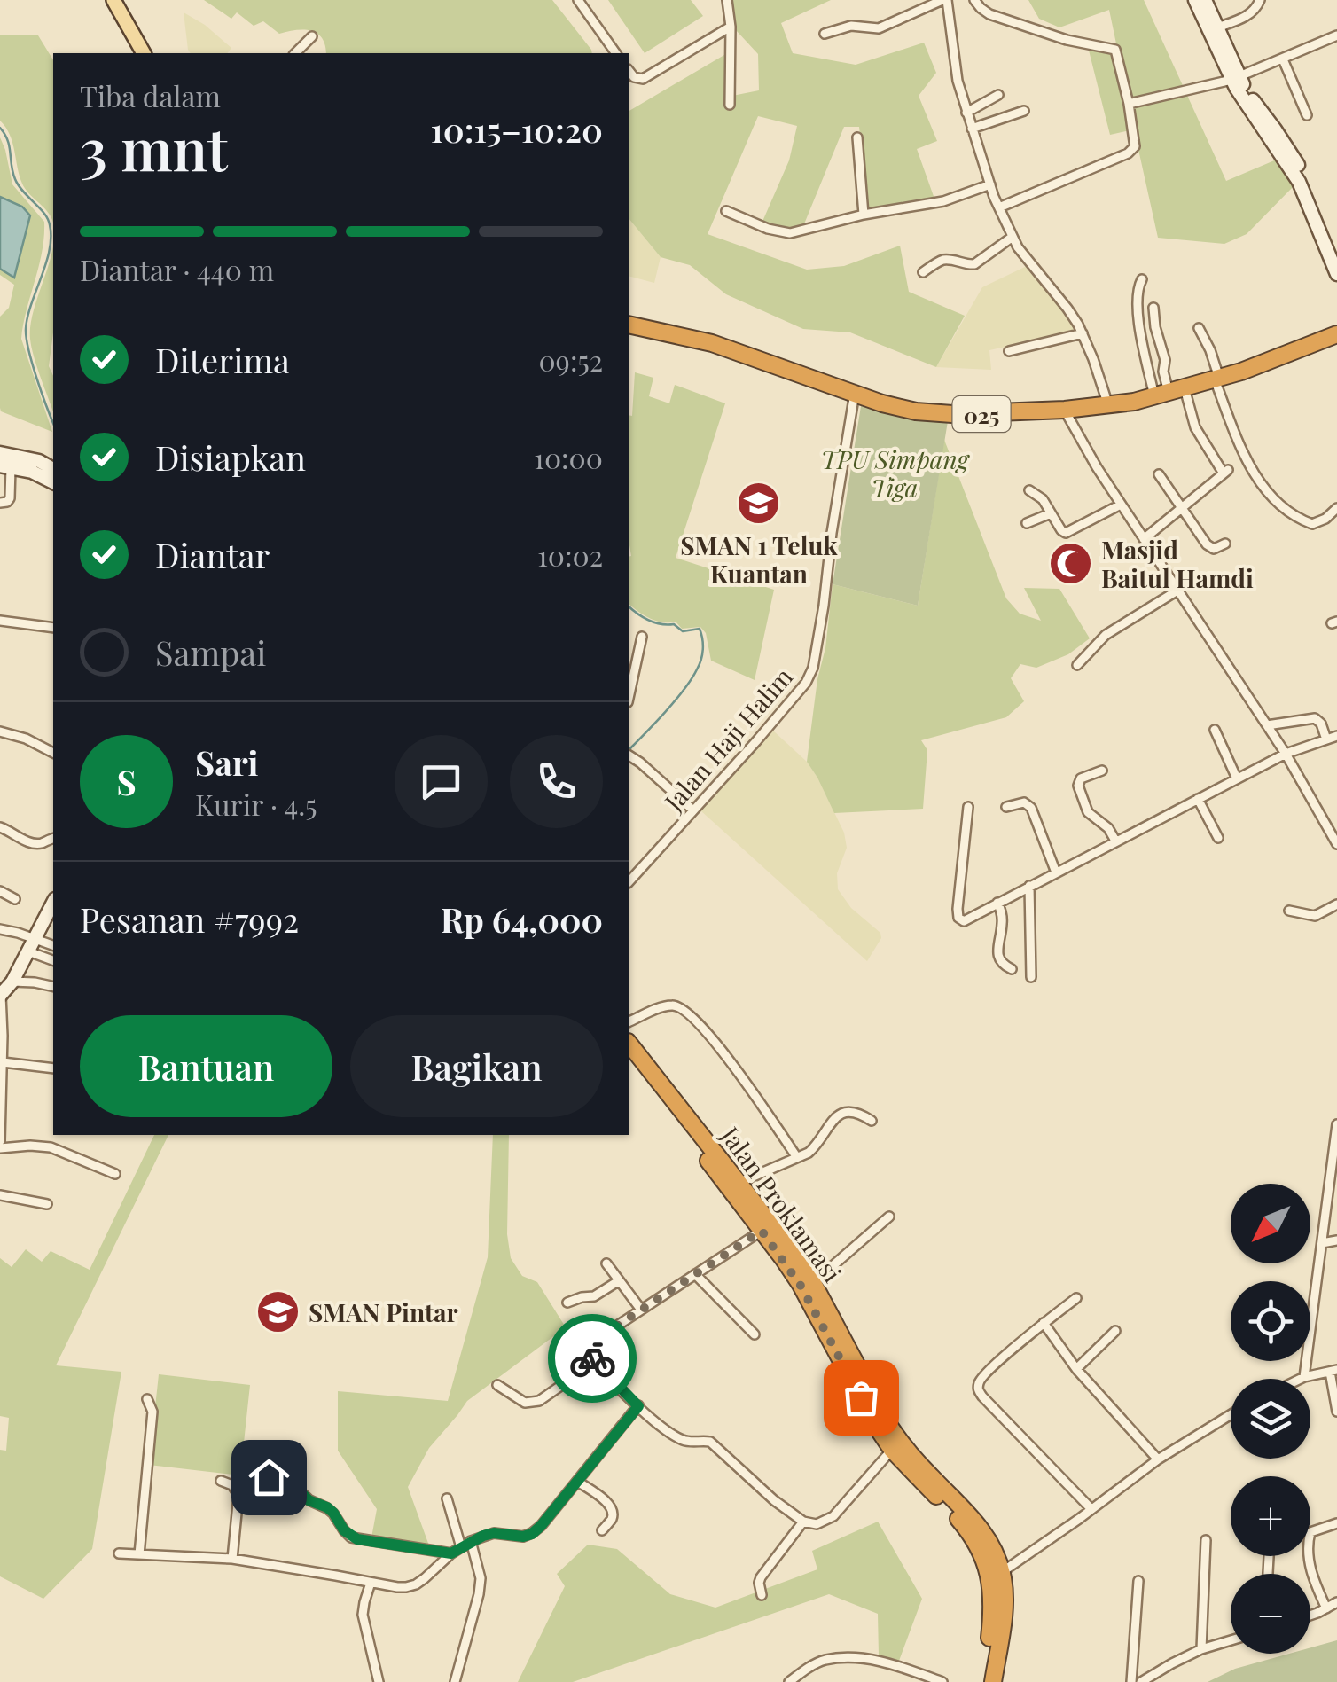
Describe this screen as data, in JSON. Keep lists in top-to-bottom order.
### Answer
{
  "streets": {
    "highway": ["025", "Jalan Proklamasi"],
    "street": ["Jalan Haji Halim"]
  },
  "crossings": [
    ["025", "Jalan Haji Halim"]
  ],
  "parks": ["TPU Simpang Tiga"],
  "places": {
    "school or university": ["SMAN 1 Teluk Kuantan", "SMAN Pintar"],
    "mosque": ["Masjid Baitul Hamdi"]
  },
  "north": "bottom left",
  "page": {
    "heading": ["3 mnt", "Tiba dalam", "10:15–10:20"],
    "panel": [
      "Sari",
      "Kurir · 4.5",
      "Pesanan #7992",
      "Rp 64,000"
    ],
    "bar": "Diantar · 440 m",
    "list": [
      ["Diterima", "09:52"],
      ["Disiapkan", "10:00"],
      ["Diantar", "10:02"],
      "Sampai"
    ],
    "round": "S",
    "buttons": ["Bantuan", "Bagikan"],
    "map_buttons": ["+", "−"]
  }
}
